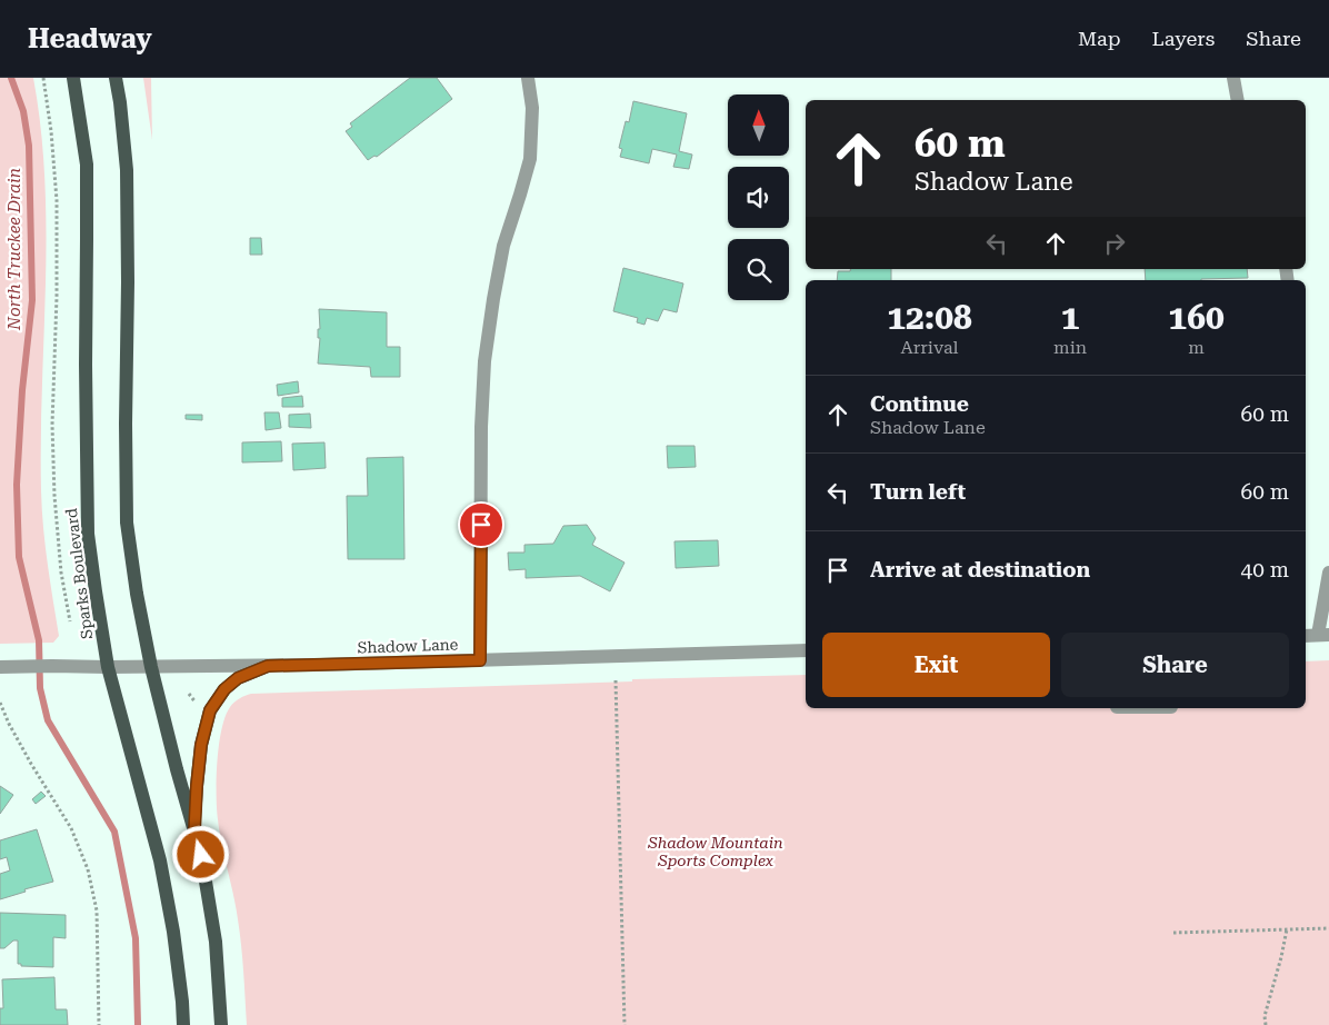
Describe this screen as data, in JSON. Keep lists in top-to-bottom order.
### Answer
{
  "streets": {
    "main road": ["Sparks Boulevard"],
    "street": ["Shadow Lane"]
  },
  "crossings": [
    ["Sparks Boulevard", "Shadow Lane"]
  ],
  "water": ["North Truckee Drain"],
  "parks": ["Shadow Mountain Sports Complex"],
  "north": "top",
  "page": {
    "header": "Headway",
    "nav": ["Map", "Layers", "Share"],
    "turn": ["60 m", "Shadow Lane"],
    "eta": [
      "12:08",
      "Arrival",
      "1",
      "min",
      "160",
      "m"
    ],
    "list": [
      {
        "name": "Continue",
        "note": "Shadow Lane",
        "value": "60 m"
      },
      {
        "name": "Turn left",
        "value": "60 m"
      },
      {
        "name": "Arrive at destination",
        "value": "40 m"
      }
    ],
    "buttons": ["Exit", "Share"]
  }
}
